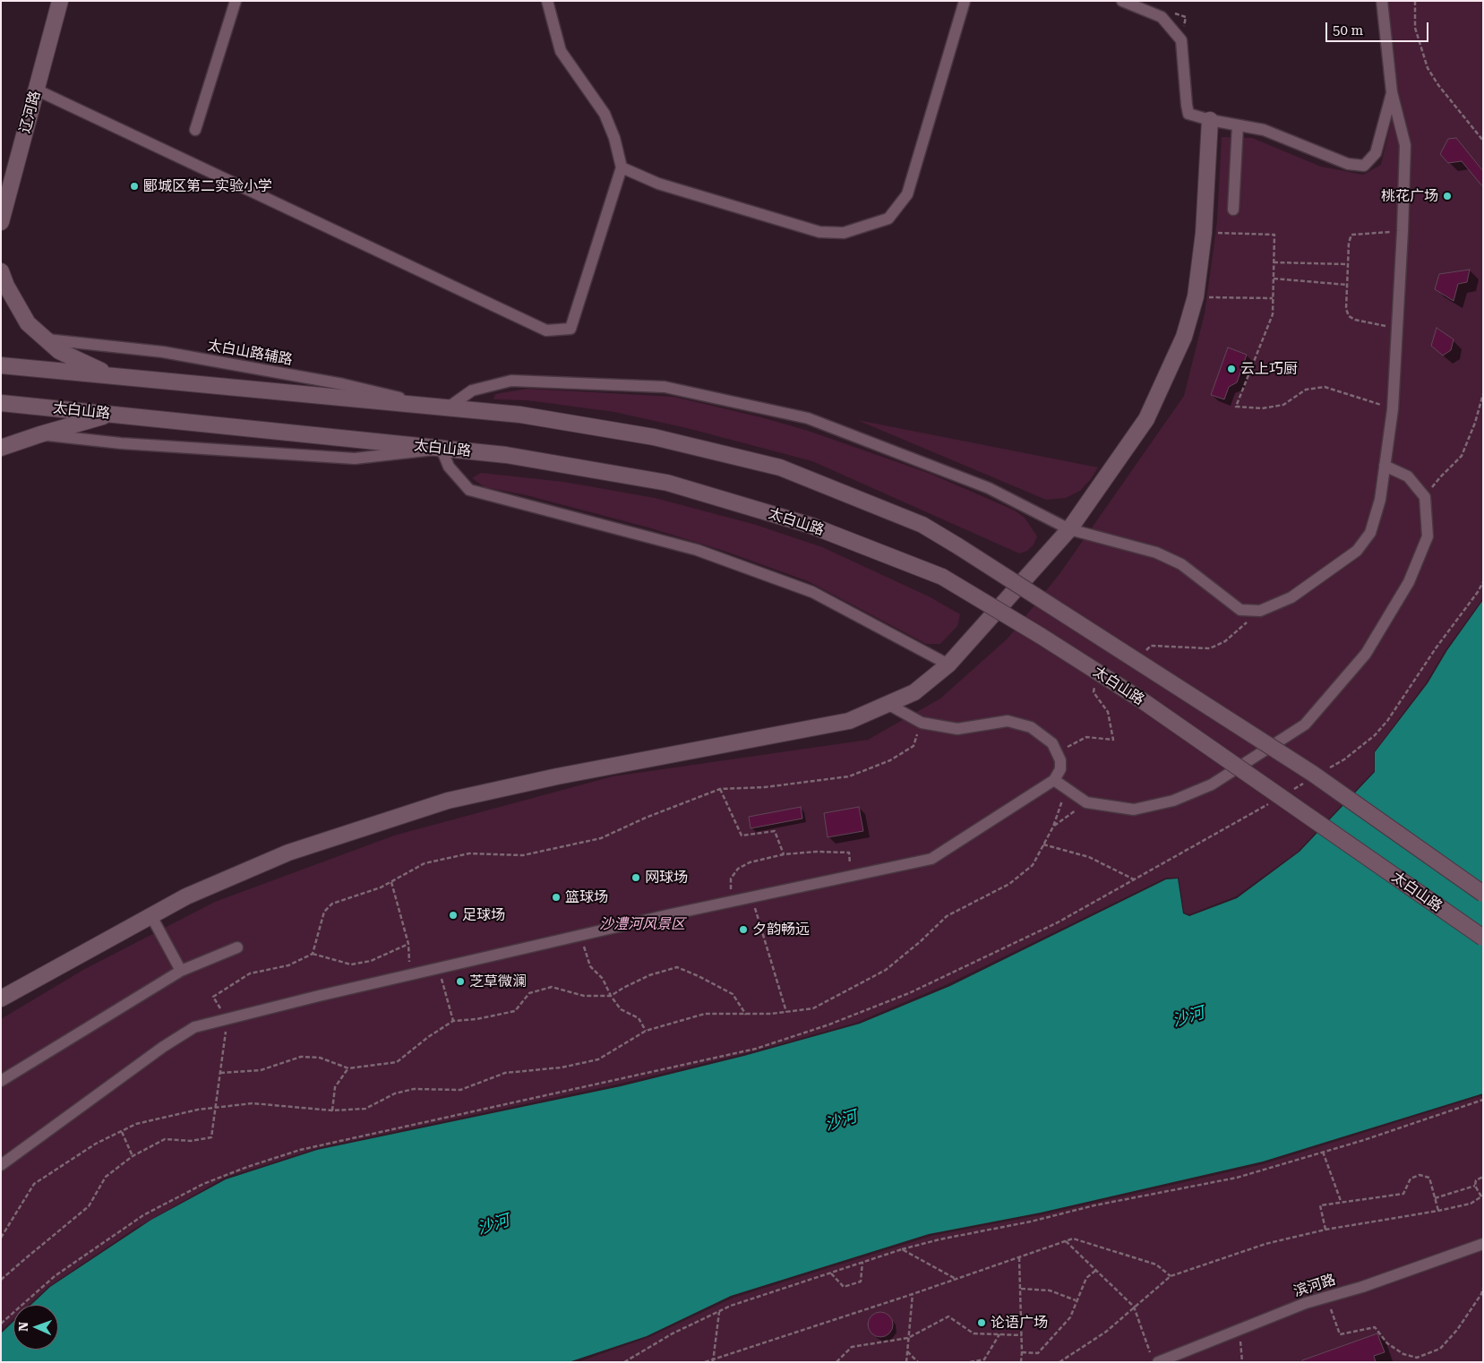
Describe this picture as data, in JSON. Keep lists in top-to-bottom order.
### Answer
{
  "streets": {
    "main road": ["辽河路", "太白山路"],
    "street": ["太白山路辅路", "滨河路"]
  },
  "water": ["沙河"],
  "parks": ["沙澧河风景区"],
  "places": [
    "郾城区第二实验小学",
    "桃花广场",
    "云上巧厨",
    "网球场",
    "篮球场",
    "足球场",
    "夕韵畅远",
    "芝草微澜",
    "论语广场"
  ],
  "scale_bar": "50 m",
  "north": "left"
}
